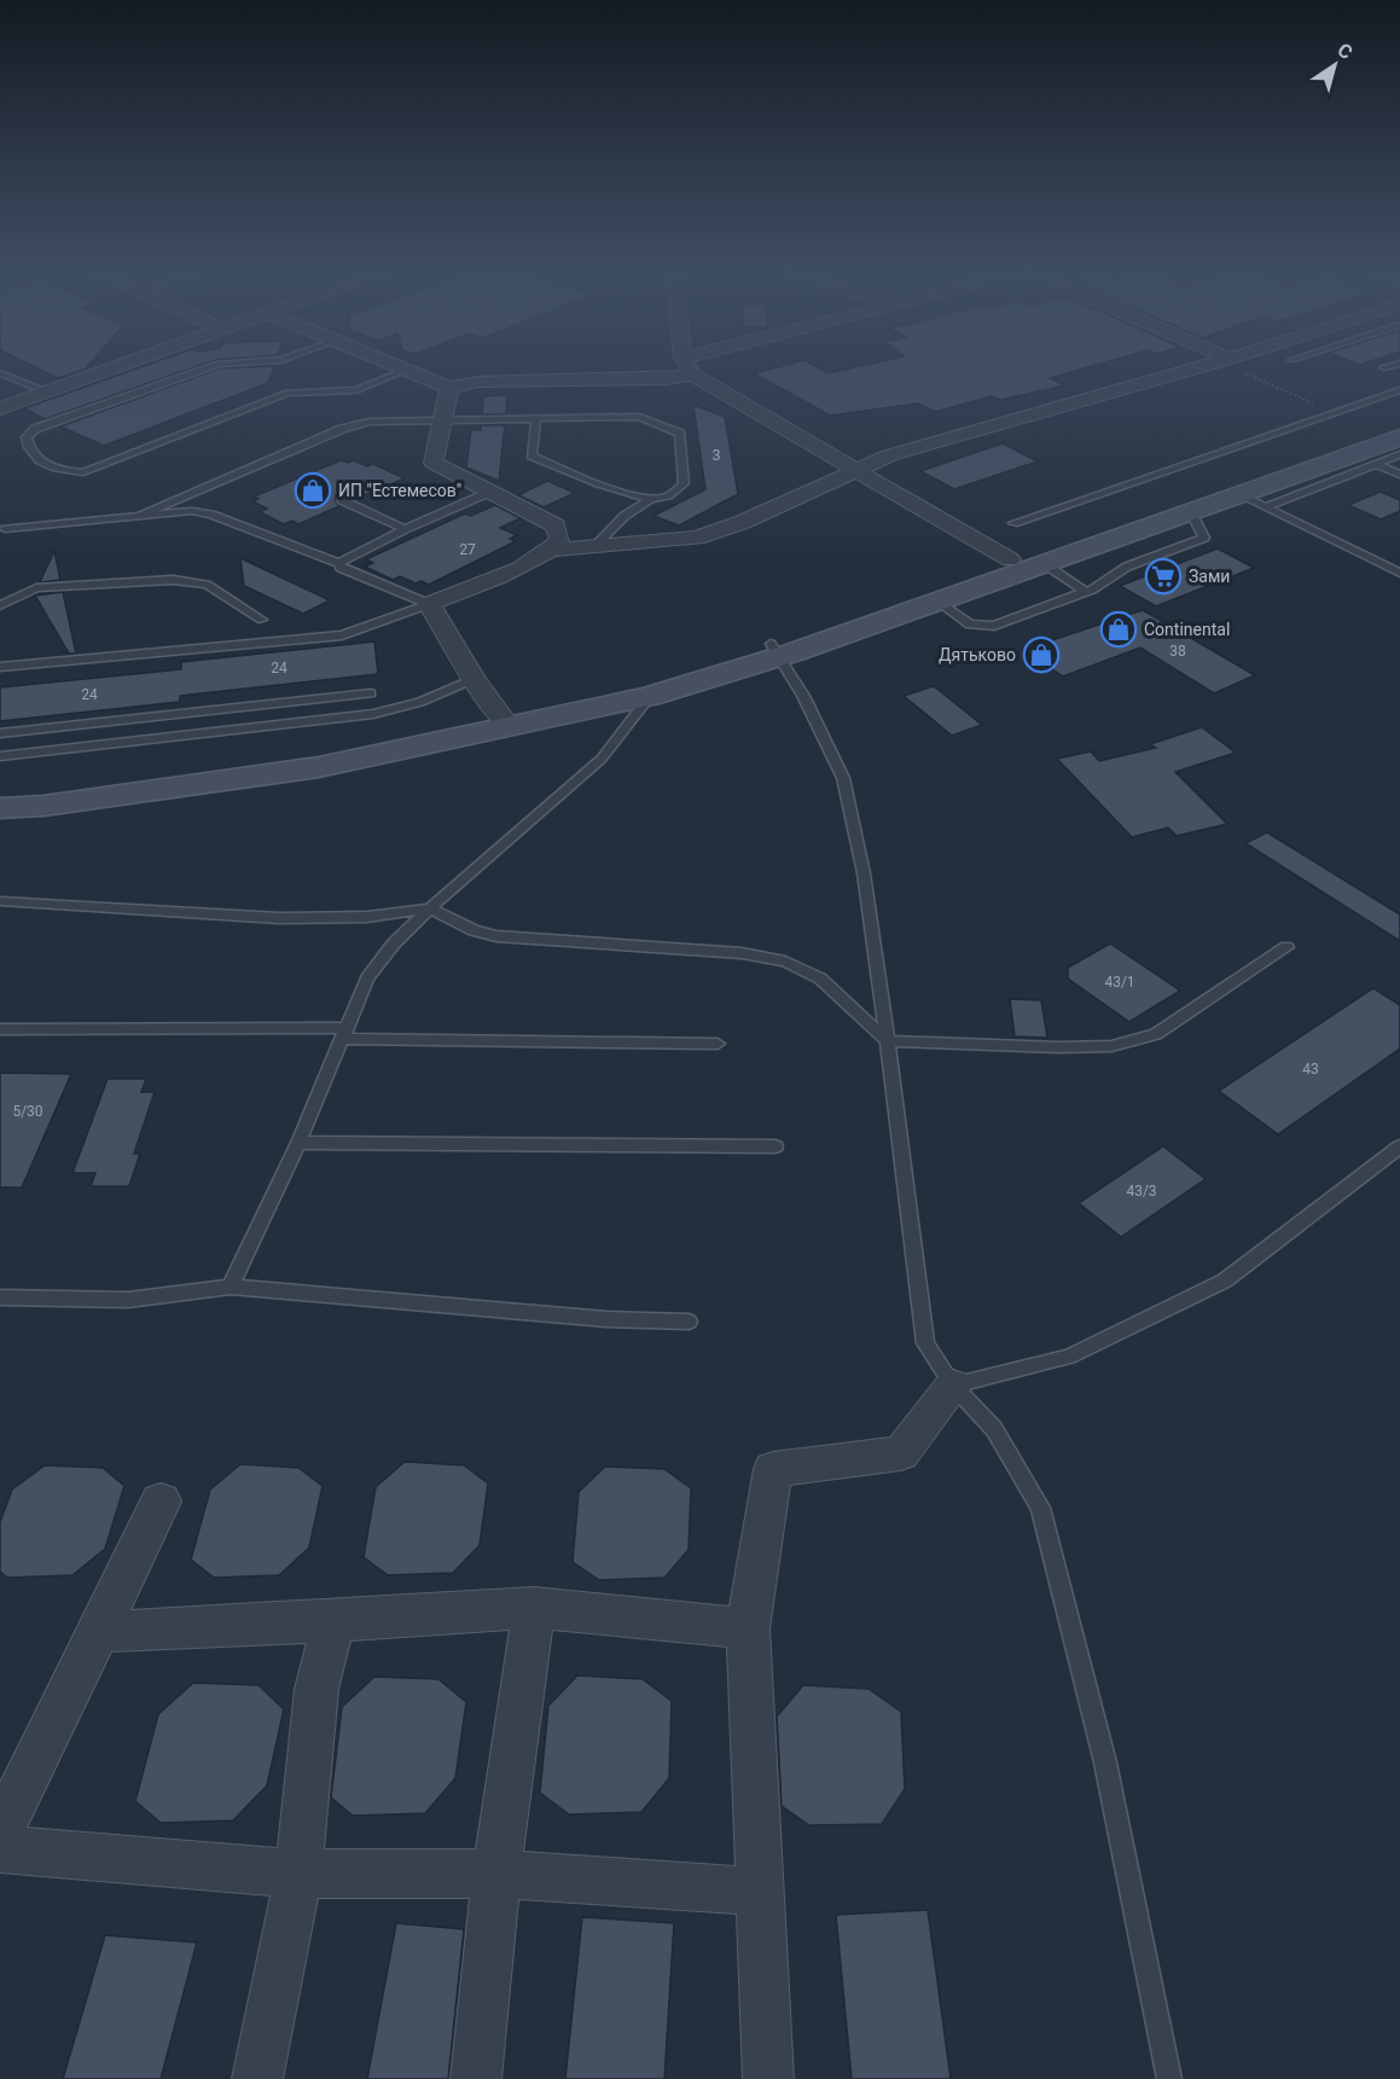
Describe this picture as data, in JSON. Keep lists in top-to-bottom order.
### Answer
{
  "places": {
    "shop": ["ИП \"Естемесов\"", "Continental", "Дятьково"],
    "supermarket": ["Зами"]
  },
  "house_numbers": [
    "3",
    "27",
    "38",
    "24",
    "24",
    "43/1",
    "43",
    "5/30",
    "43/3"
  ],
  "north": "top right"
}
